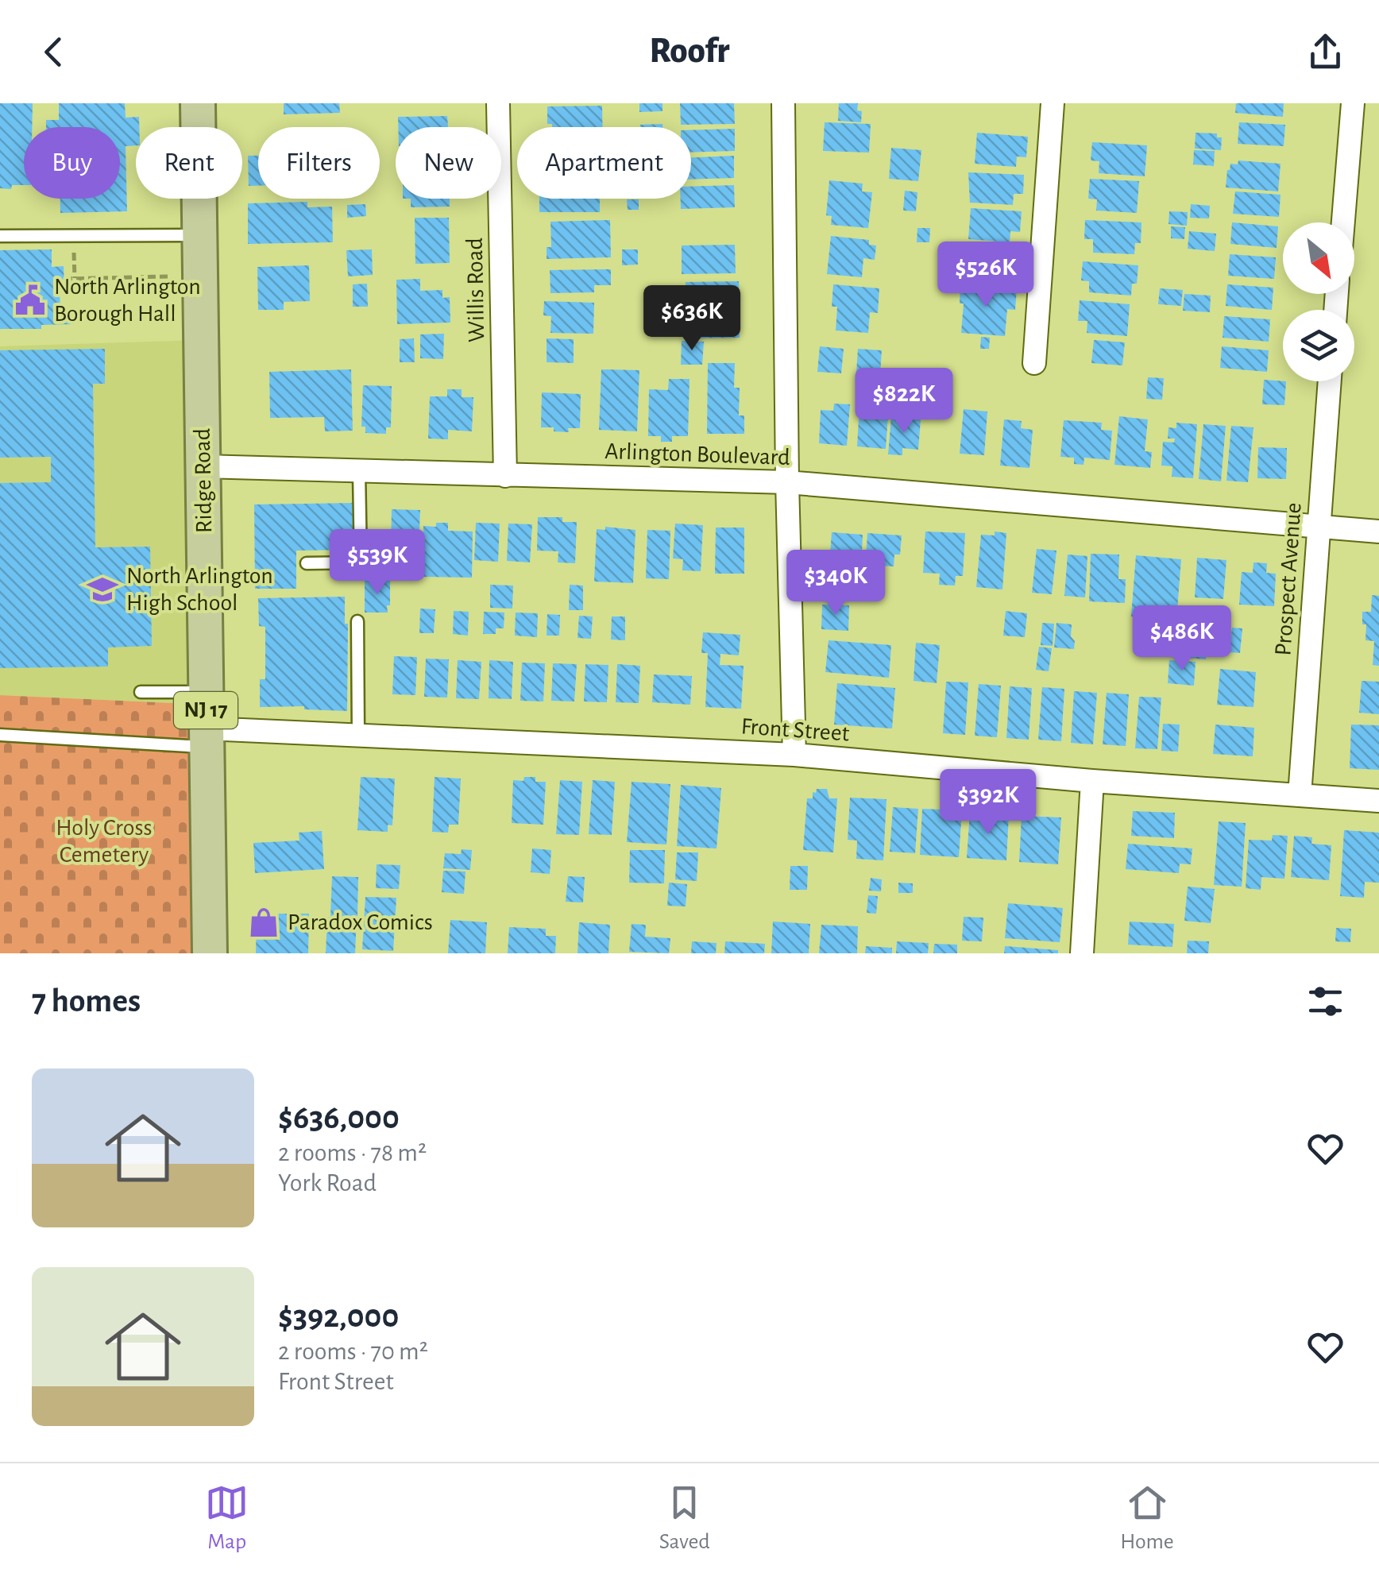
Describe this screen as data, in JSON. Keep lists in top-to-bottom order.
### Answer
{
  "streets": {
    "main road": ["Ridge Road", "NJ 17"],
    "street": [
      "Willis Road",
      "Arlington Boulevard",
      "Prospect Avenue",
      "Front Street"
    ]
  },
  "crossings": [
    ["Willis Road", "Arlington Boulevard"],
    ["Arlington Boulevard", "Ridge Road"],
    ["Arlington Boulevard", "Prospect Avenue"],
    ["Ridge Road", "Front Street"],
    ["Prospect Avenue", "Front Street"]
  ],
  "parks": ["Holy Cross Cemetery"],
  "places": {
    "public building": ["North Arlington Borough Hall"],
    "school or university": ["North Arlington High School"],
    "shop": ["Paradox Comics"]
  },
  "north": "bottom right",
  "page": {
    "header": "Roofr",
    "chip": [
      "Buy",
      "Rent",
      "Filters",
      "New",
      "Apartment"
    ],
    "price": [
      "$526K",
      "$636K",
      "$822K",
      "$539K",
      "$340K",
      "$486K",
      "$392K"
    ],
    "heading": "7 homes",
    "list": [
      {
        "name": "$636,000",
        "note": "2 rooms · 78 m² · York Road"
      },
      {
        "name": "$392,000",
        "note": "2 rooms · 70 m² · Front Street"
      }
    ],
    "tabs": ["Map", "Saved", "Home"]
  }
}
